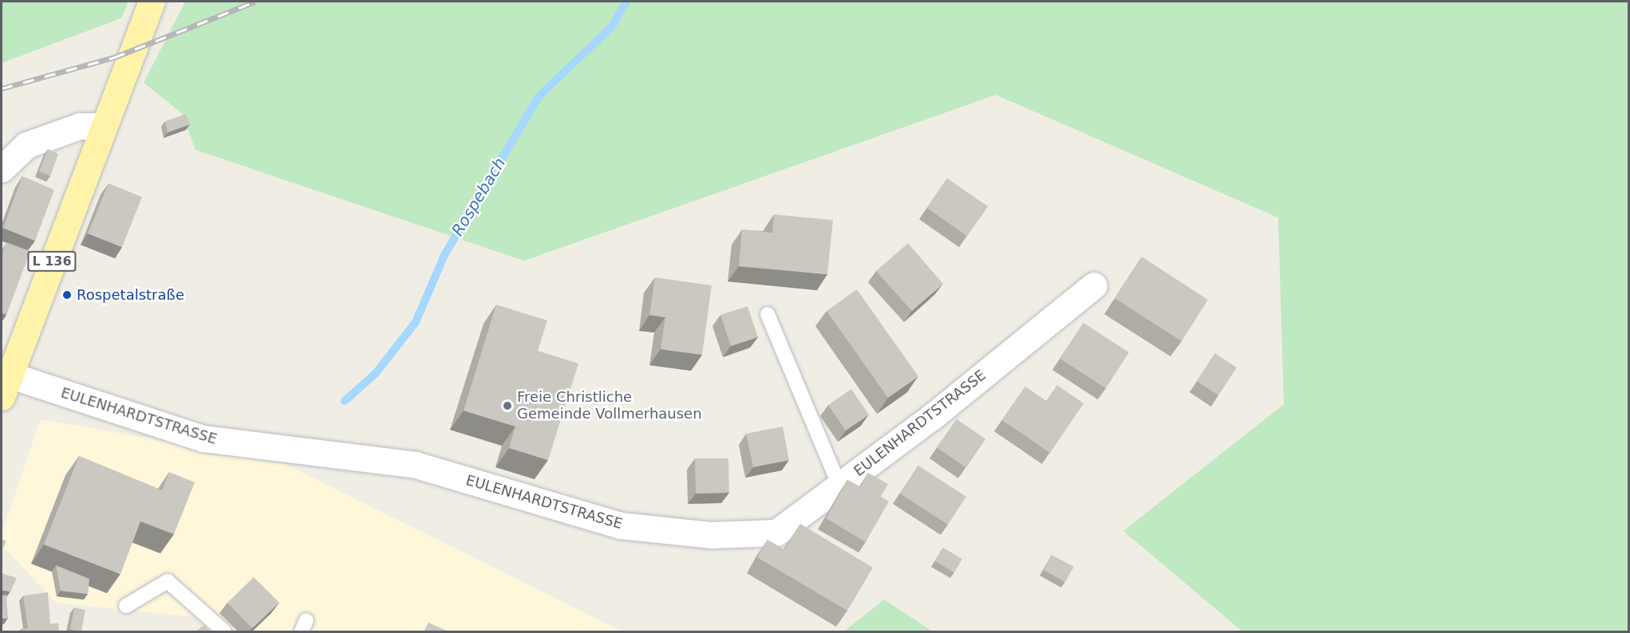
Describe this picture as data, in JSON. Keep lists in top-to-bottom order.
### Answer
{
  "streets": {
    "main road": ["L 136"],
    "street": ["EULENHARDTSTRASSE"]
  },
  "crossings": [
    ["L 136", "EULENHARDTSTRASSE"]
  ],
  "water": ["Rospebach"],
  "places": ["Rospetalstraße", "Freie Christliche Gemeinde Vollmerhausen"]
}
